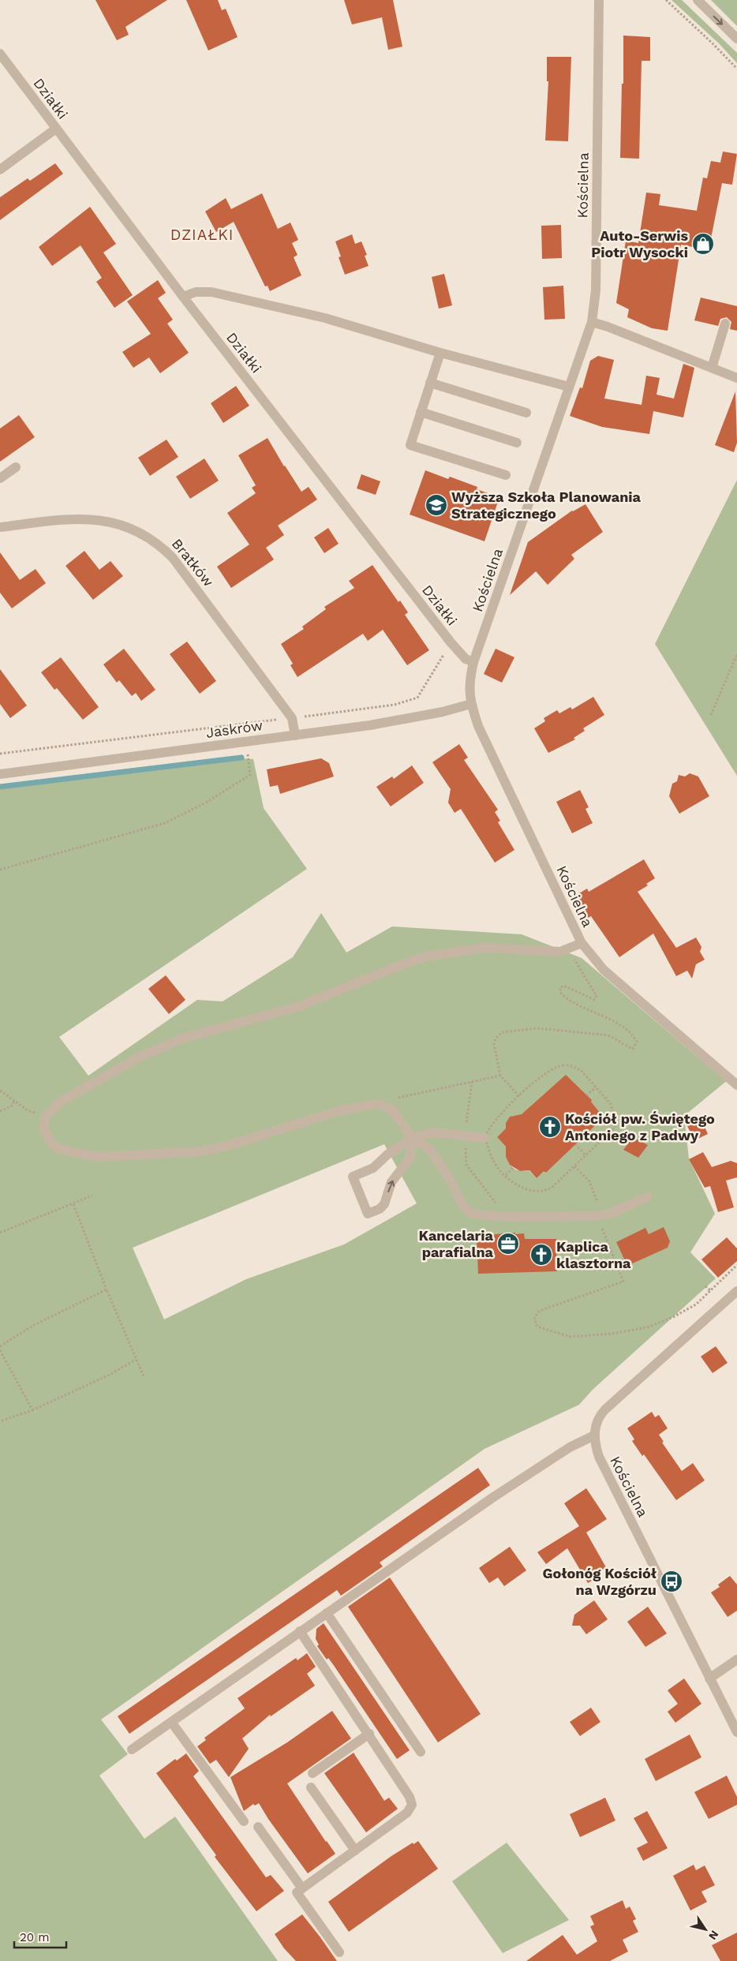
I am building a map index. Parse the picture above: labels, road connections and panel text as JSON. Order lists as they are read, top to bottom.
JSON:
{
  "streets": {
    "street": [
      "Działki",
      "Kościelna",
      "Bratków",
      "Jaskrów"
    ]
  },
  "crossings": [
    ["Działki", "Kościelna"],
    ["Kościelna", "Jaskrów"],
    ["Bratków", "Jaskrów"]
  ],
  "districts": ["DZIAŁKI"],
  "places": {
    "shop": ["Auto-Serwis Piotr Wysocki"],
    "school or university": ["Wyższa Szkoła Planowania Strategicznego"],
    "church": ["Kościół pw. Świętego Antoniego z Padwy", "Kaplica klasztorna"],
    "office": ["Kancelaria parafialna"],
    "bus stop": ["Gołonóg Kościół na Wzgórzu"]
  },
  "scale_bar": "20 m",
  "north": "bottom right"
}
